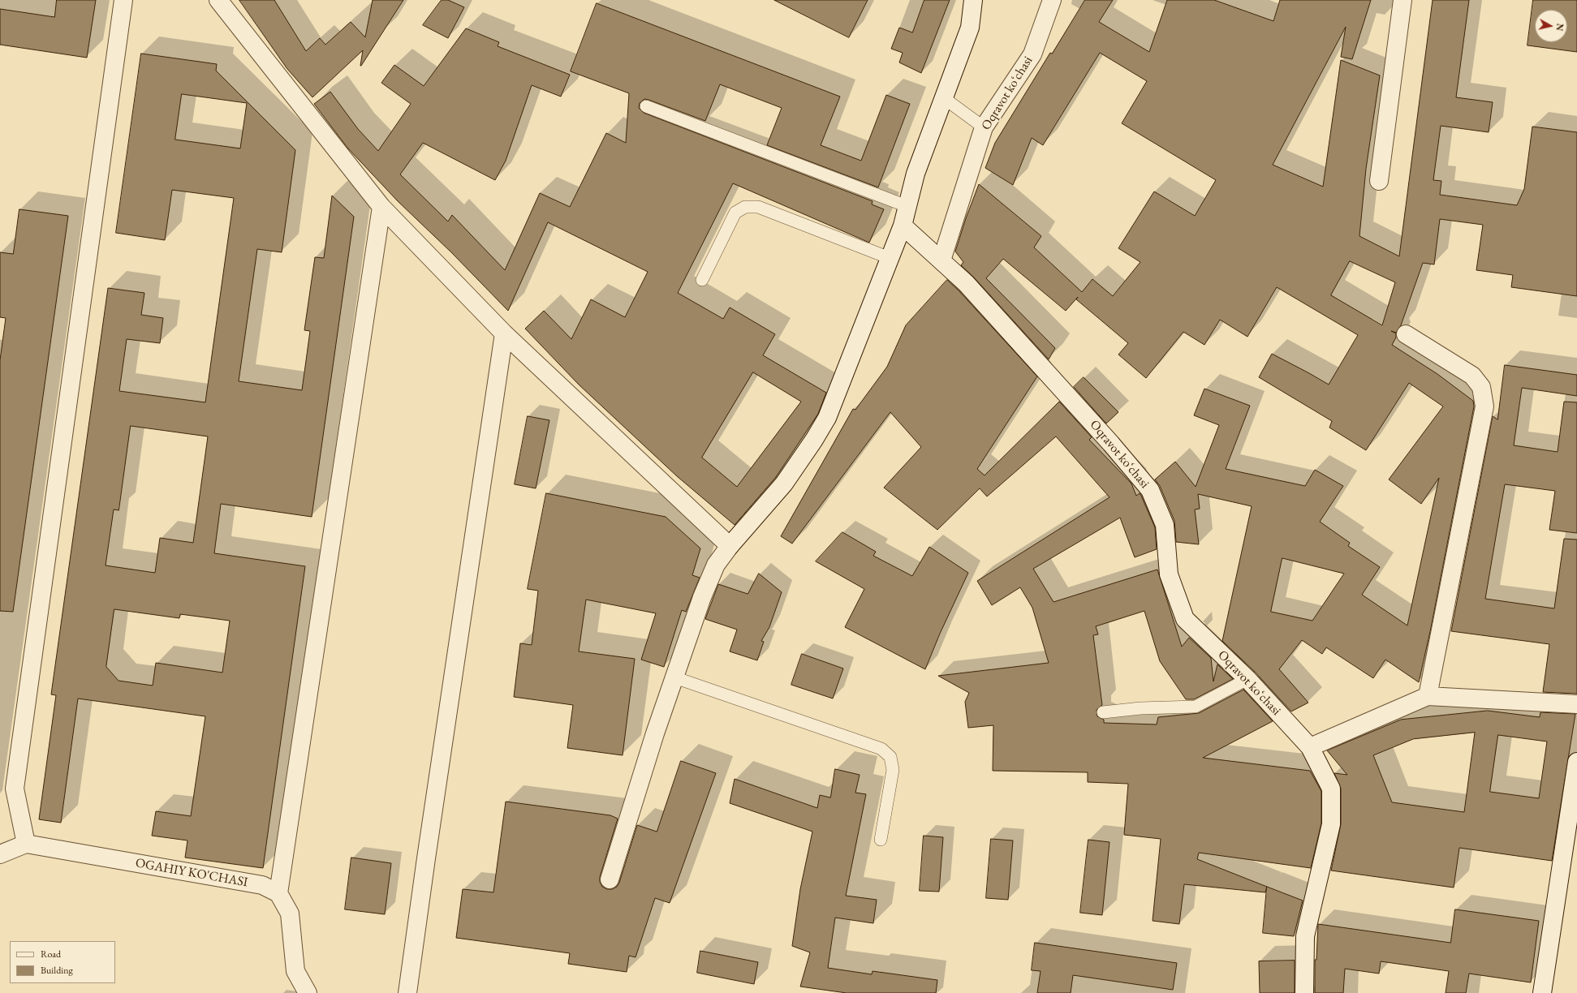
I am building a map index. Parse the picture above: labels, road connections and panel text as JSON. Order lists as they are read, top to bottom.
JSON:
{
  "streets": {
    "street": ["Oqravot koʻchasi", "OGAHIY KO'CHASI"]
  },
  "legend": ["Road", "Building"],
  "north": "right"
}
